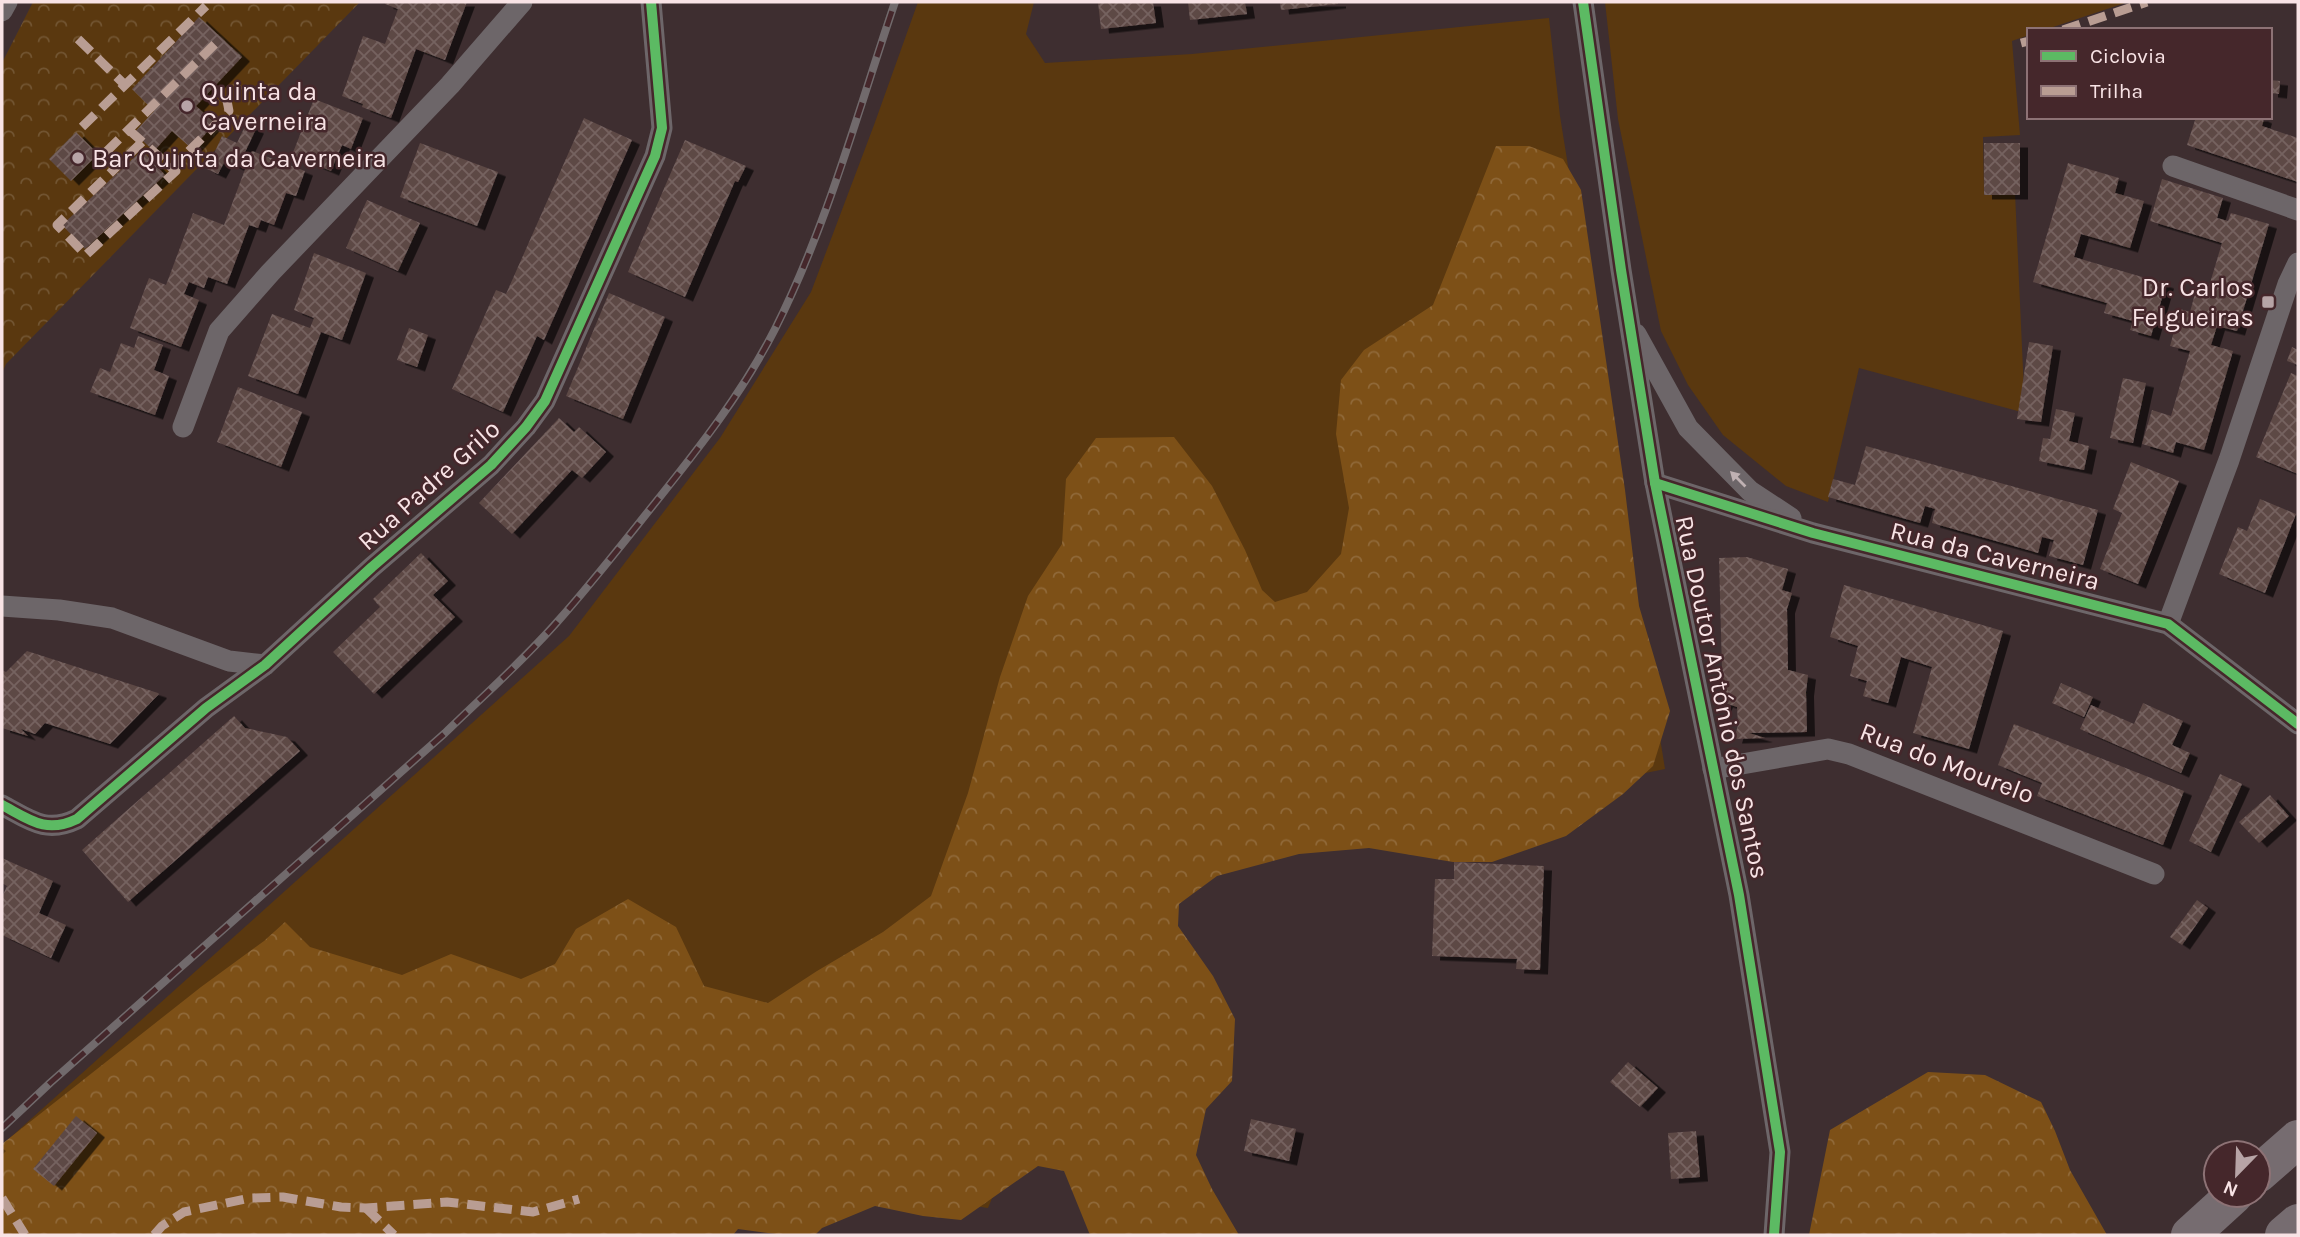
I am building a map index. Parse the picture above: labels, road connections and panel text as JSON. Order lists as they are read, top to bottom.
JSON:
{
  "streets": {
    "street": [
      "Rua Padre Grilo",
      "Rua da Caverneira",
      "Rua Doutor António dos Santos",
      "Rua do Mourelo"
    ]
  },
  "crossings": [
    ["Rua da Caverneira", "Rua Doutor António dos Santos"],
    ["Rua Doutor António dos Santos", "Rua do Mourelo"]
  ],
  "places": {
    "other": ["Quinta da Caverneira", "Bar Quinta da Caverneira"],
    "transit": ["Dr. Carlos Felgueiras"]
  },
  "legend": ["Ciclovia", "Trilha"],
  "north": "bottom left"
}
